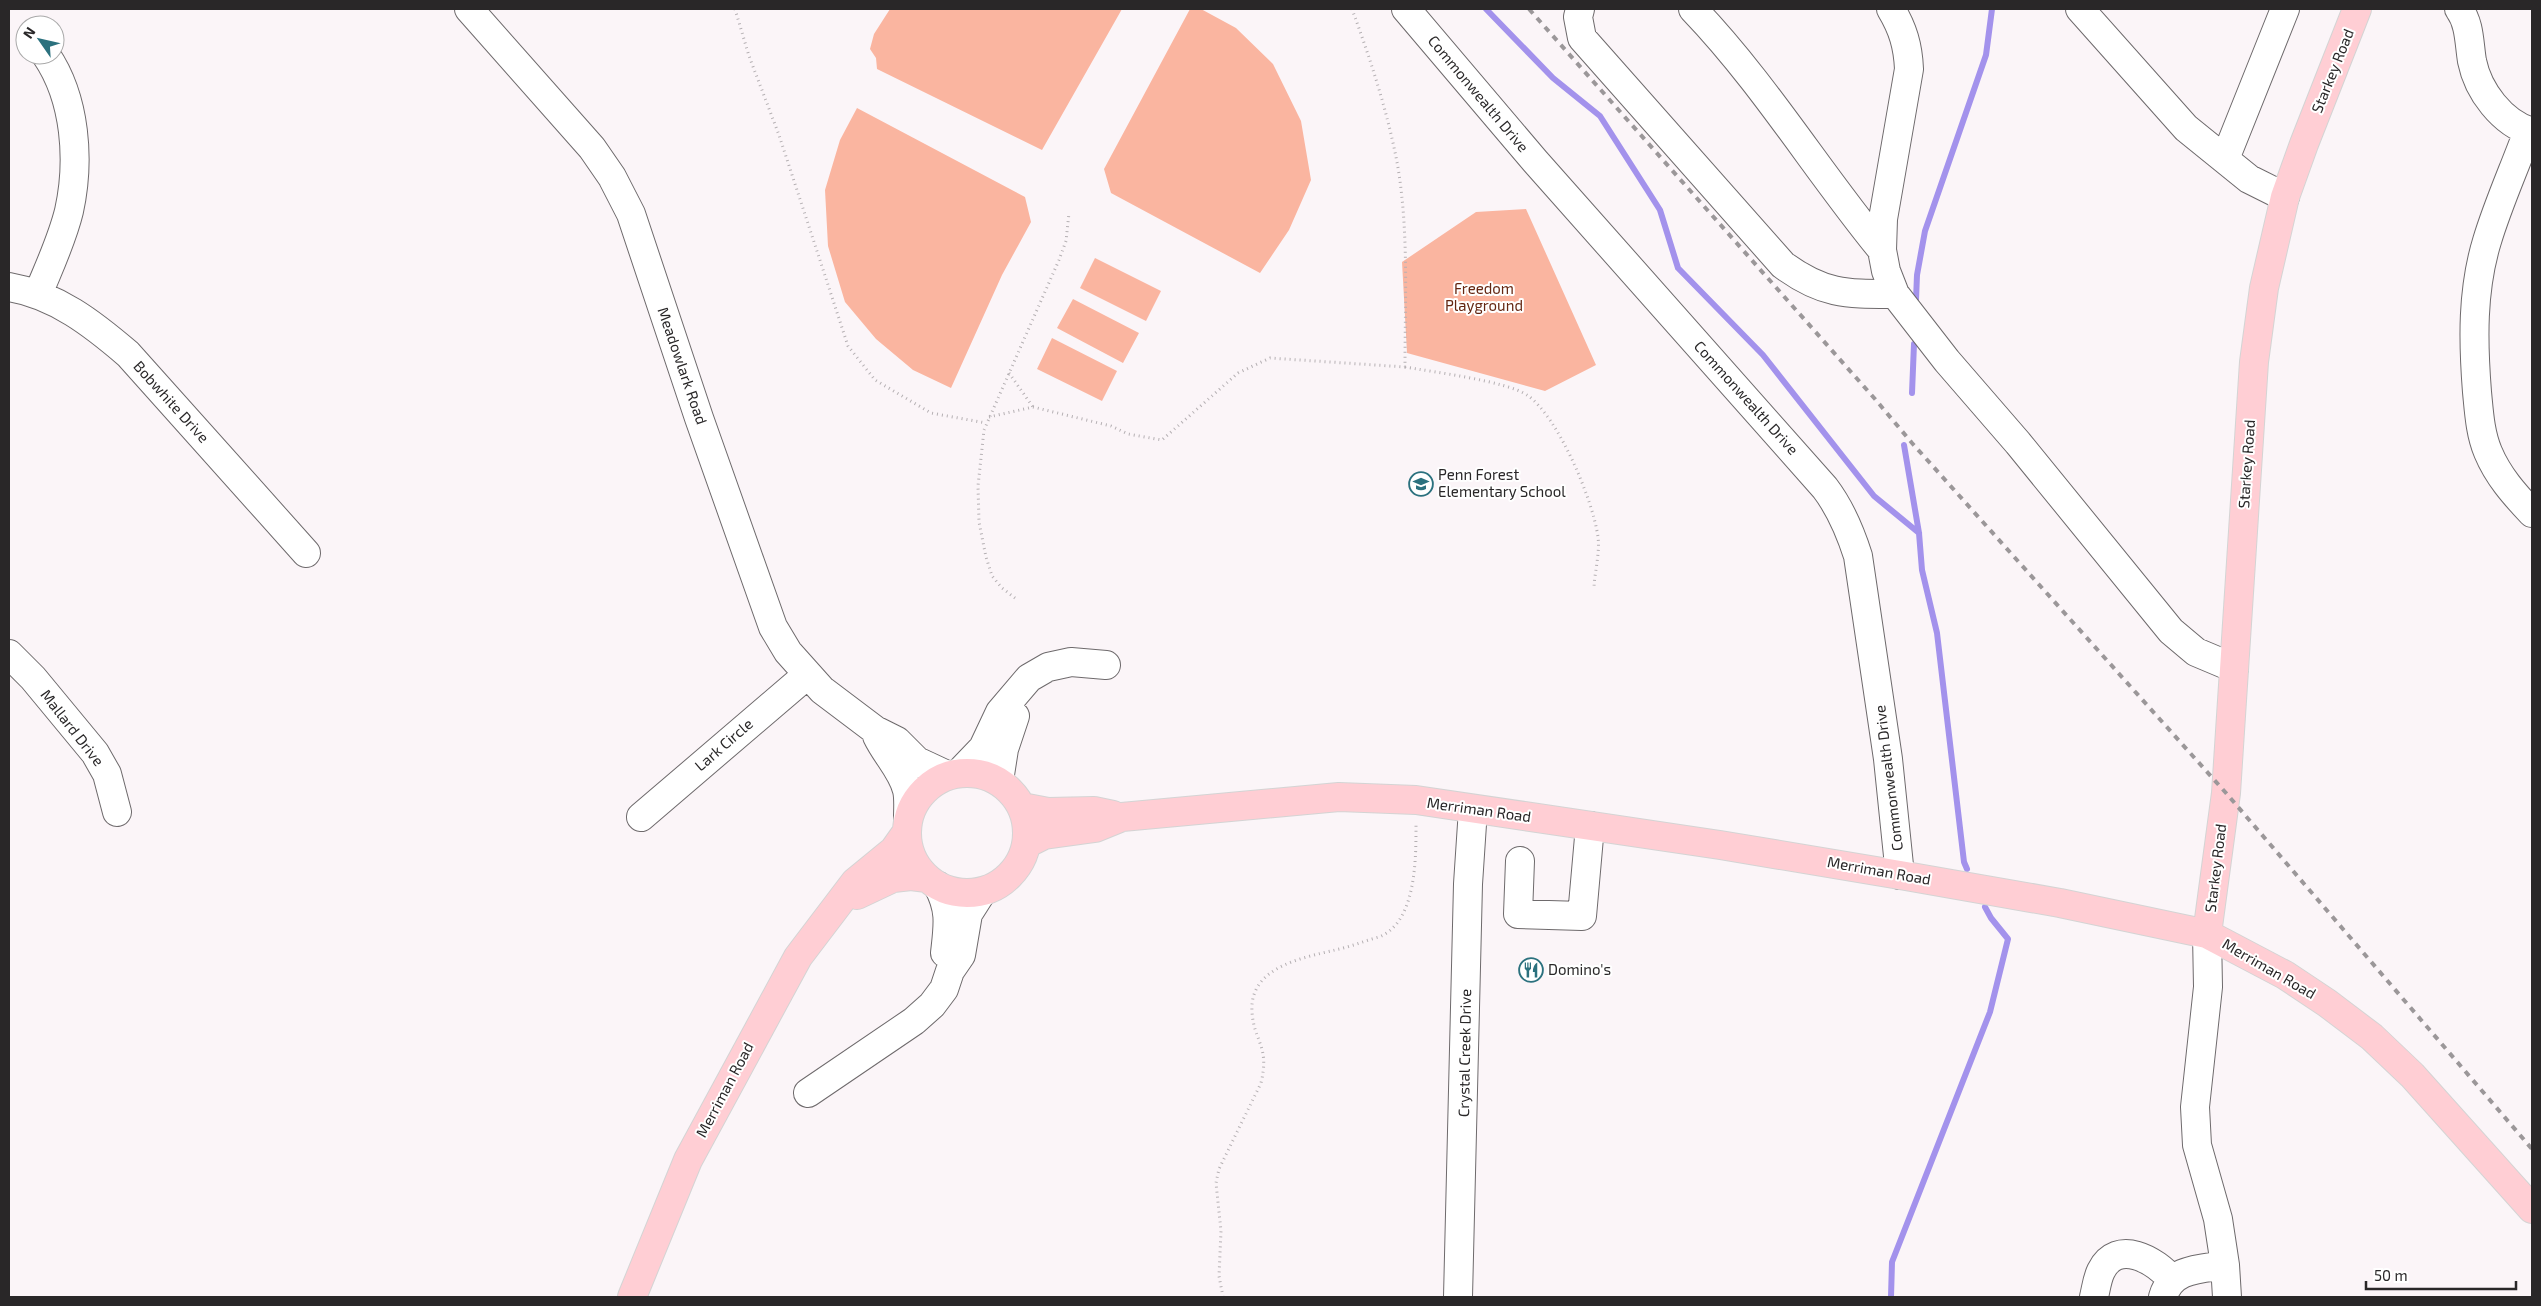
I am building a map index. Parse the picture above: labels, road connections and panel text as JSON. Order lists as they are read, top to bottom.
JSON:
{
  "streets": {
    "main road": ["Starkey Road", "Merriman Road"],
    "street": [
      "Commonwealth Drive",
      "Meadowlark Road",
      "Bobwhite Drive",
      "Mallard Drive",
      "Lark Circle",
      "Crystal Creek Drive"
    ]
  },
  "crossings": [
    ["Starkey Road", "Merriman Road"],
    ["Commonwealth Drive", "Merriman Road"],
    ["Meadowlark Road", "Lark Circle"],
    ["Meadowlark Road", "Merriman Road"],
    ["Merriman Road", "Crystal Creek Drive"]
  ],
  "parks": ["Freedom Playground"],
  "places": {
    "school or university": ["Penn Forest Elementary School"],
    "restaurant": ["Domino's"]
  },
  "scale_bar": "50 m",
  "north": "top left"
}
